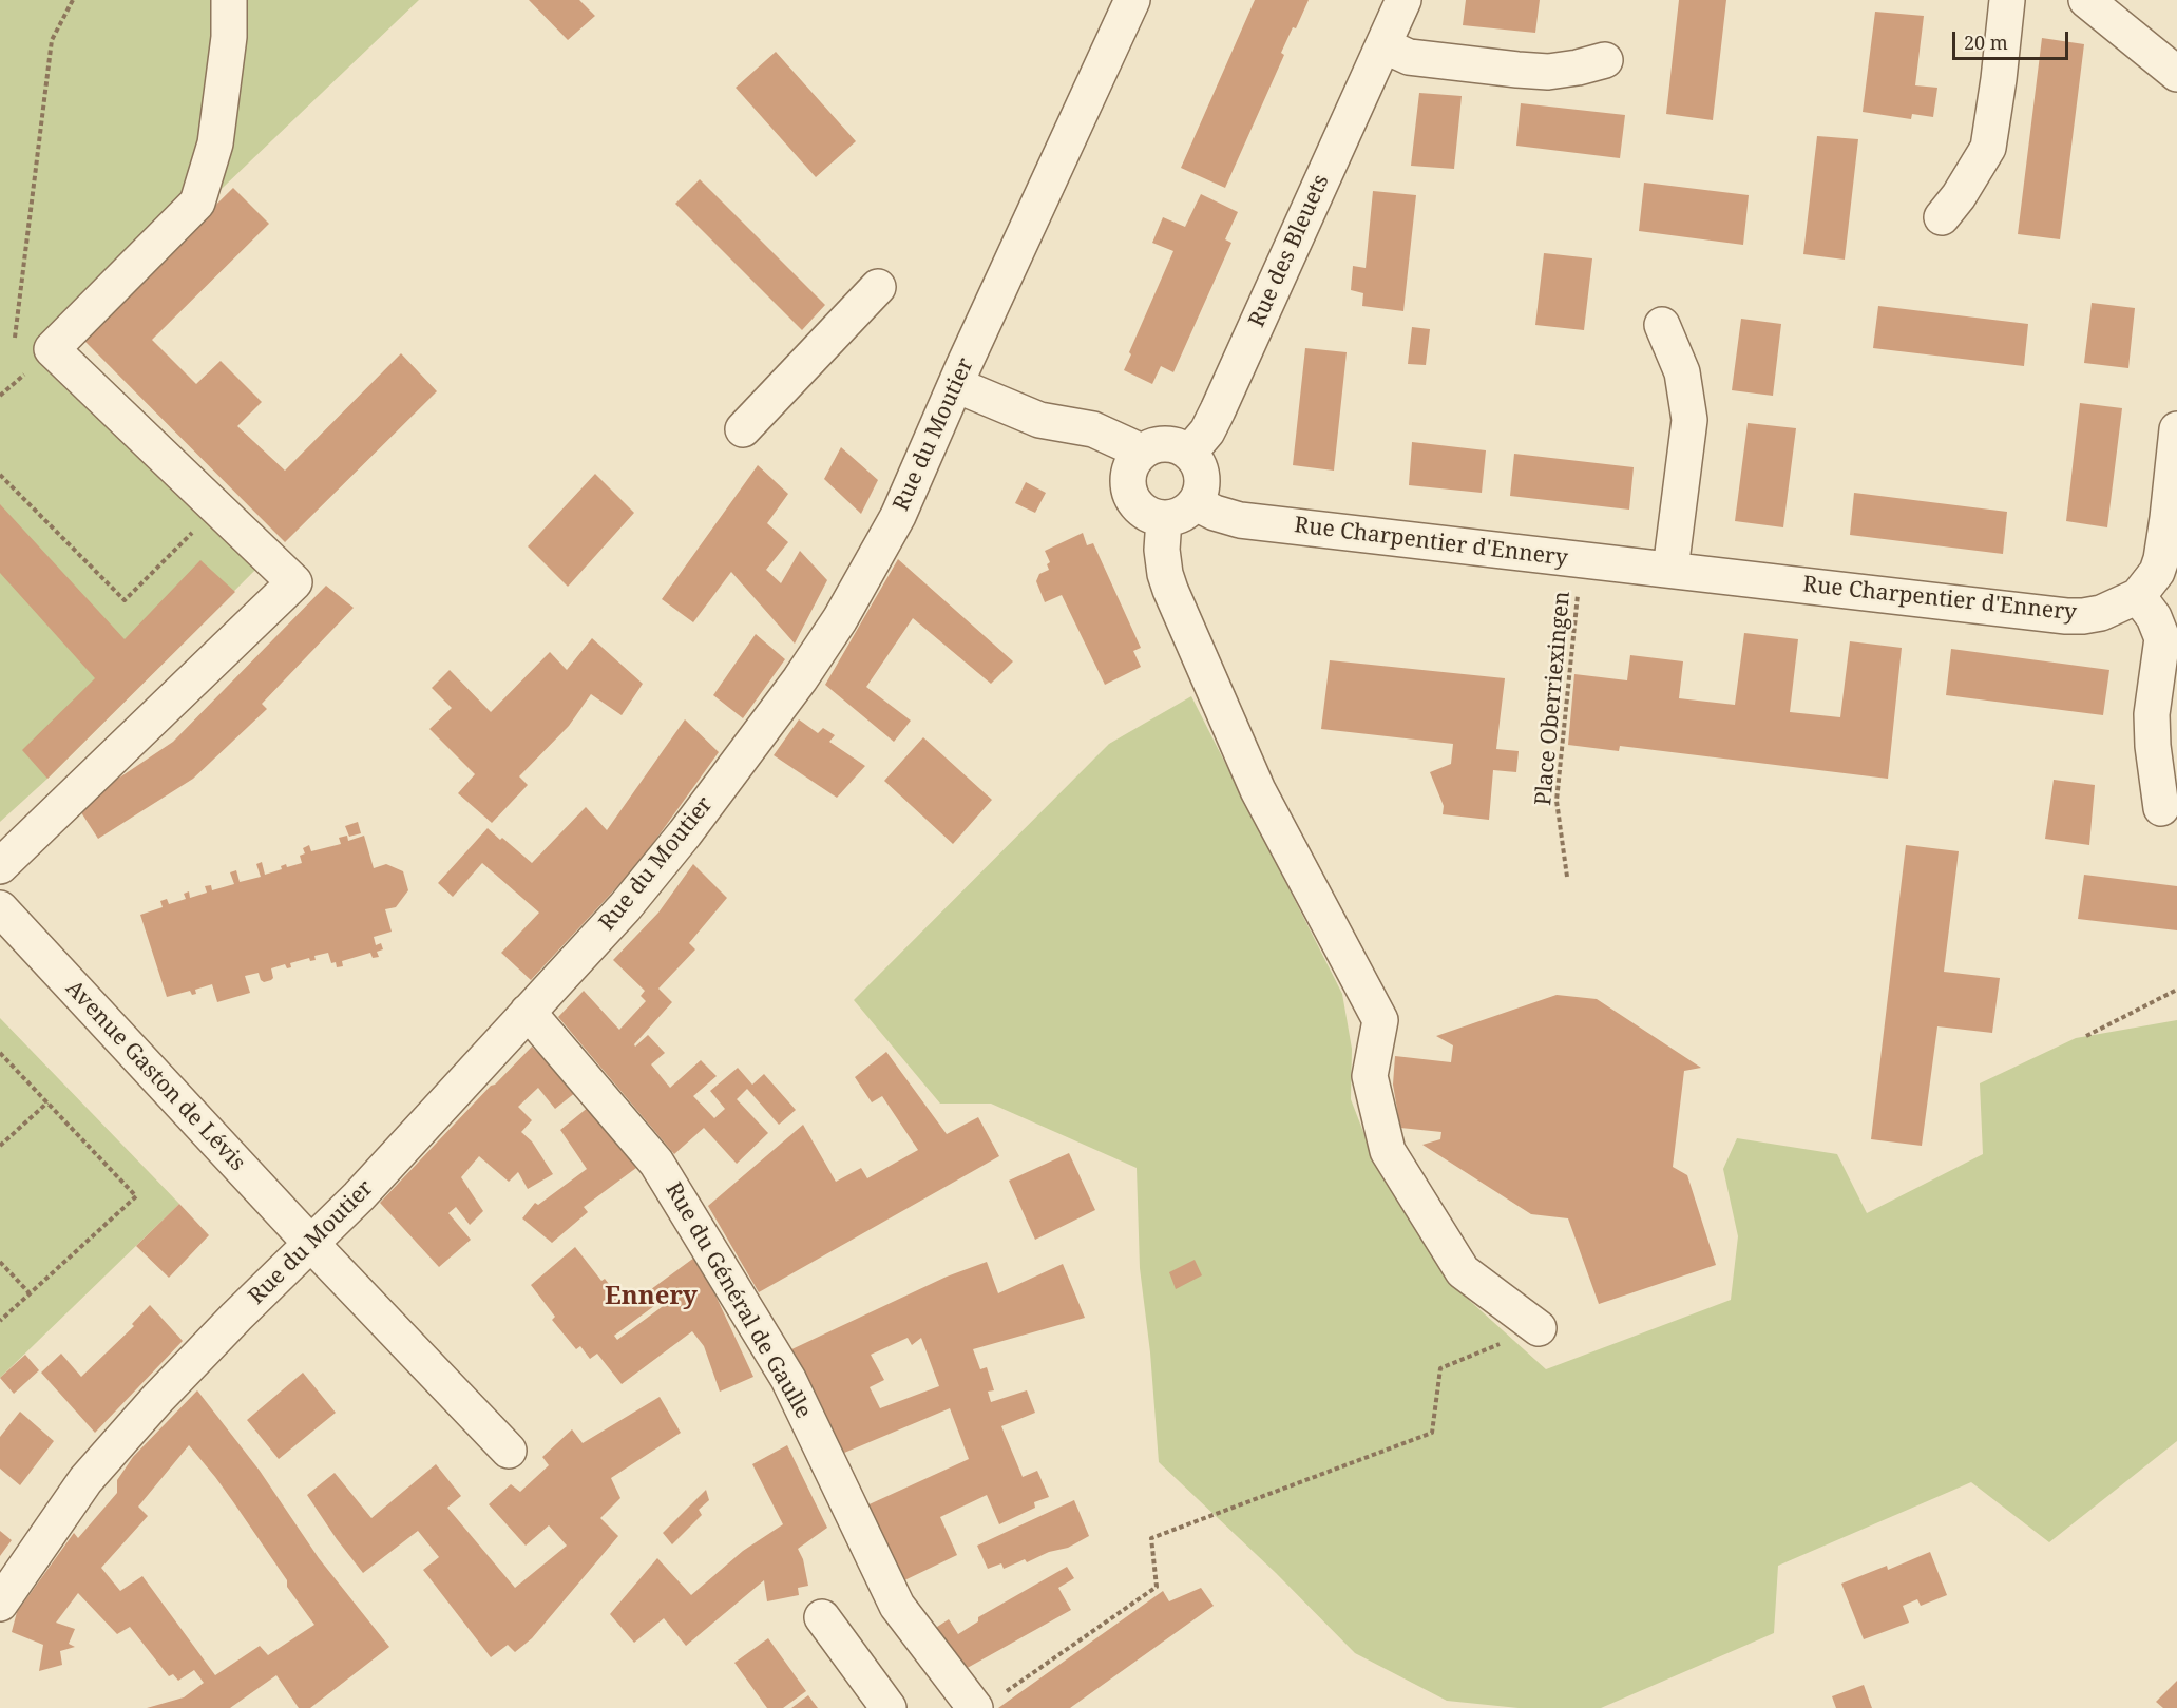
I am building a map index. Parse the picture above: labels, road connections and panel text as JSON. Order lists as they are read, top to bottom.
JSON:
{
  "streets": {
    "street": [
      "Rue des Bleuets",
      "Rue du Moutier",
      "Rue Charpentier d'Ennery",
      "Avenue Gaston de Lévis",
      "Rue du Général de Gaulle"
    ],
    "path": ["Place Oberriexingen"]
  },
  "crossings": [
    ["Rue des Bleuets", "Rue Charpentier d'Ennery"],
    ["Rue du Moutier", "Avenue Gaston de Lévis"],
    ["Rue du Moutier", "Rue du Général de Gaulle"],
    ["Rue Charpentier d'Ennery", "Place Oberriexingen"]
  ],
  "districts": ["Ennery"],
  "scale_bar": "20 m"
}
